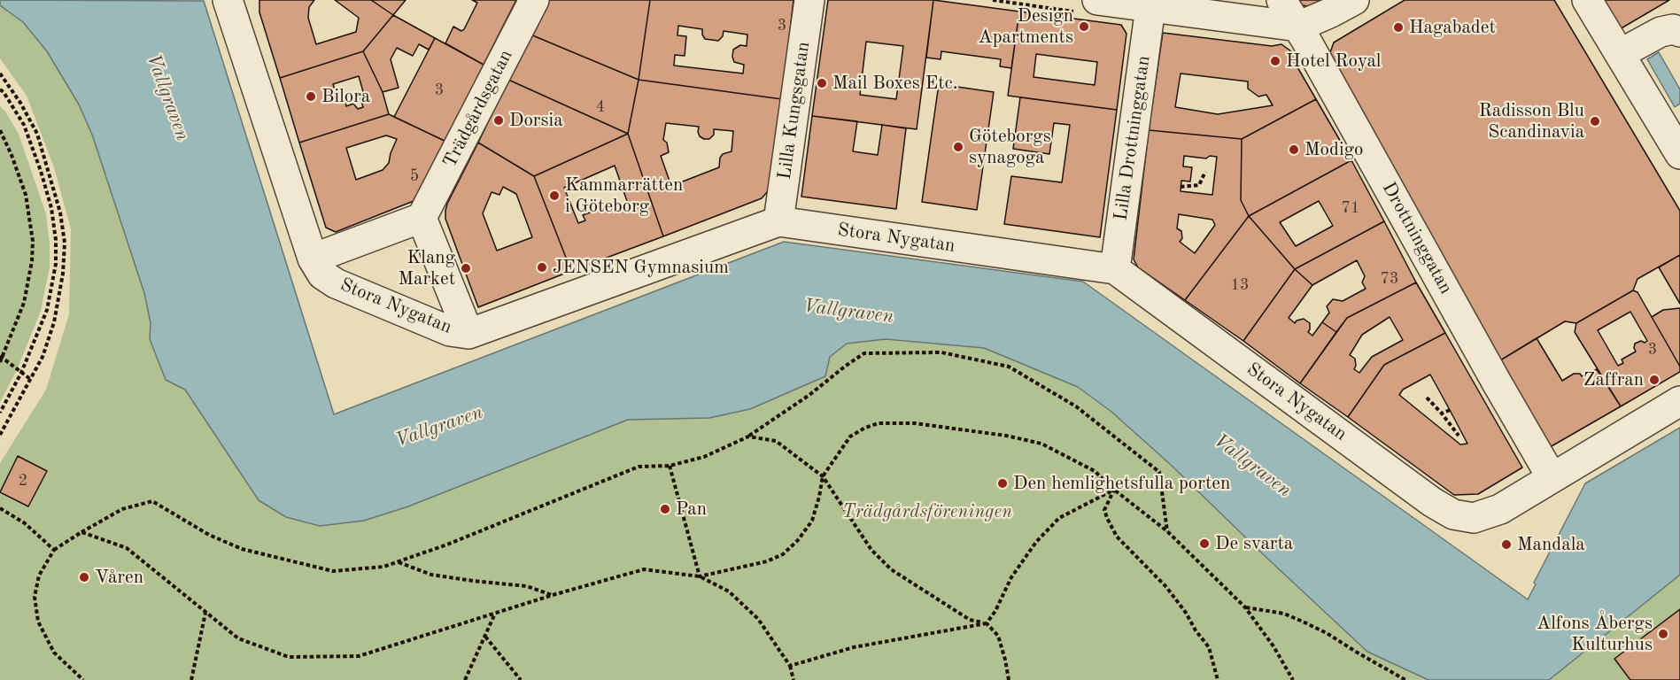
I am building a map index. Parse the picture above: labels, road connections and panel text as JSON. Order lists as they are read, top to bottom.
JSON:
{
  "streets": {
    "street": [
      "Trädgårdsgatan",
      "Lilla Kungsgatan",
      "Lilla Drottninggatan",
      "Stora Nygatan",
      "Drottninggatan"
    ]
  },
  "crossings": [
    ["Lilla Kungsgatan", "Stora Nygatan"],
    ["Lilla Drottninggatan", "Stora Nygatan"],
    ["Stora Nygatan", "Drottninggatan"]
  ],
  "water": ["Vallgraven"],
  "parks": ["Trädgårdsföreningen"],
  "places": [
    "Design Apartments",
    "Hagabadet",
    "Hotel Royal",
    "Mail Boxes Etc.",
    "Bilora",
    "Dorsia",
    "Radisson Blu Scandinavia",
    "Göteborgs synagoga",
    "Modigo",
    "Kammarrätten i Göteborg",
    "JENSEN Gymnasium",
    "Klang Market",
    "Zaffran",
    "Den hemlighetsfulla porten",
    "Pan",
    "De svarta",
    "Mandala",
    "Våren",
    "Alfons Åbergs Kulturhus"
  ],
  "house_numbers": [
    "3",
    "3",
    "4",
    "5",
    "71",
    "73",
    "13",
    "3",
    "2"
  ]
}
